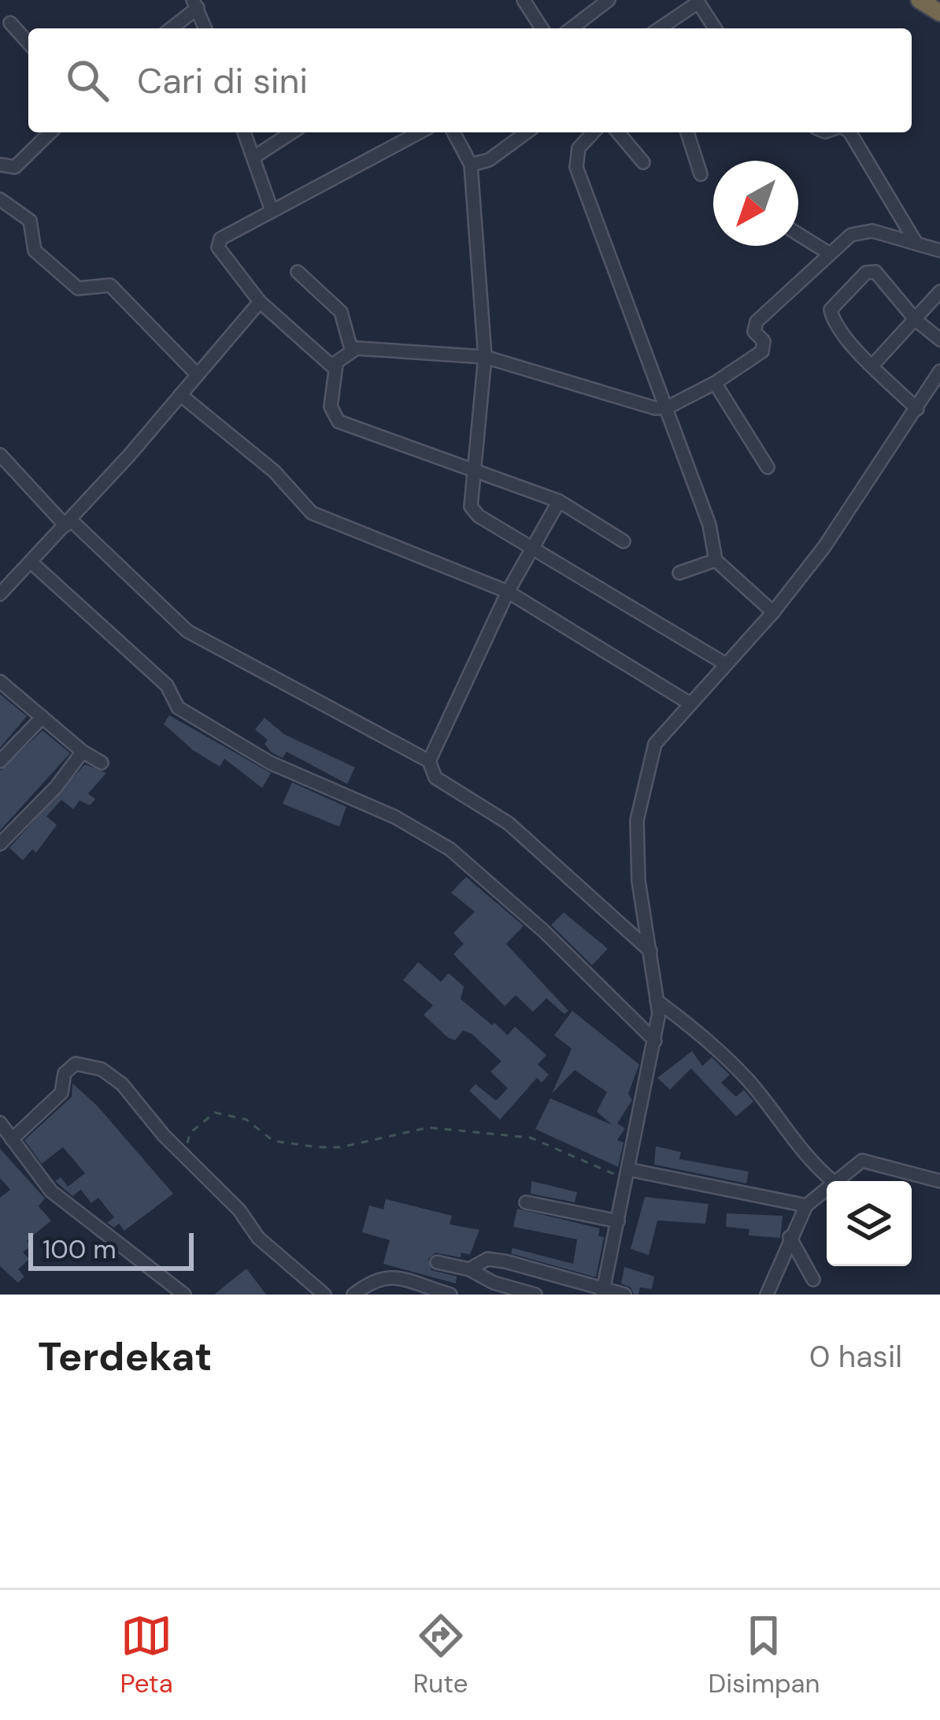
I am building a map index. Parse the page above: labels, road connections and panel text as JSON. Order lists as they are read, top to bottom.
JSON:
{
  "scale_bar": "100 m",
  "north": "bottom left",
  "page": {
    "search": "Cari di sini",
    "scale": "100 m",
    "heading": ["Terdekat", "0 hasil"],
    "nav": ["Peta", "Rute", "Disimpan"]
  }
}
